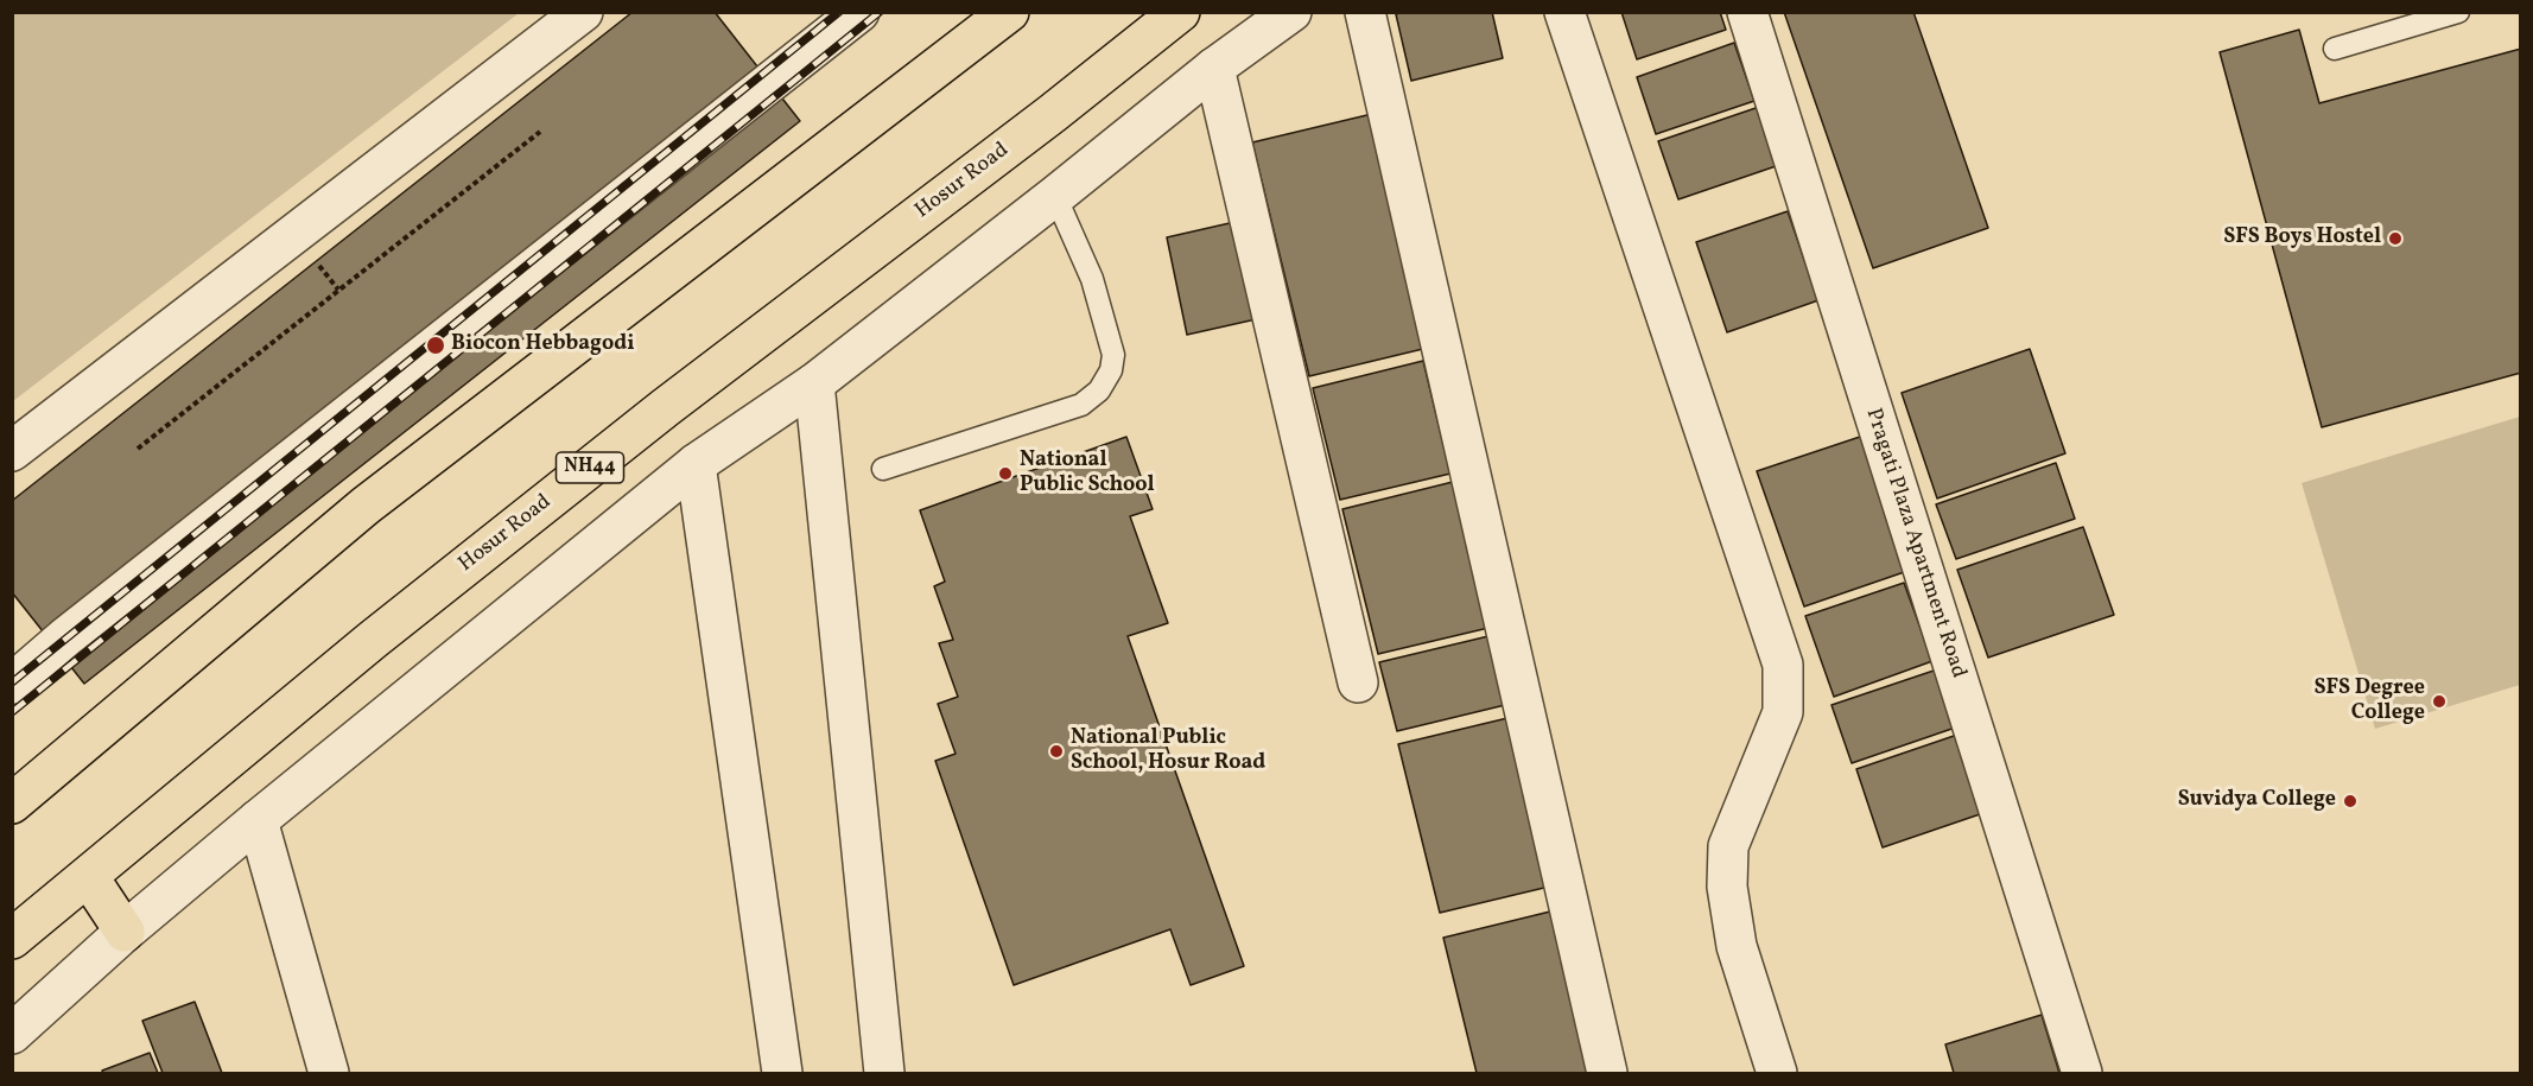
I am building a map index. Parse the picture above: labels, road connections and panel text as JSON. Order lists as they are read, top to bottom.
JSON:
{
  "streets": {
    "highway": ["Hosur Road", "NH44"],
    "street": ["Pragati Plaza Apartment Road"]
  },
  "places": [
    "SFS Boys Hostel",
    "Biocon Hebbagodi",
    "National Public School",
    "SFS Degree College",
    "National Public School, Hosur Road",
    "Suvidya College"
  ]
}
